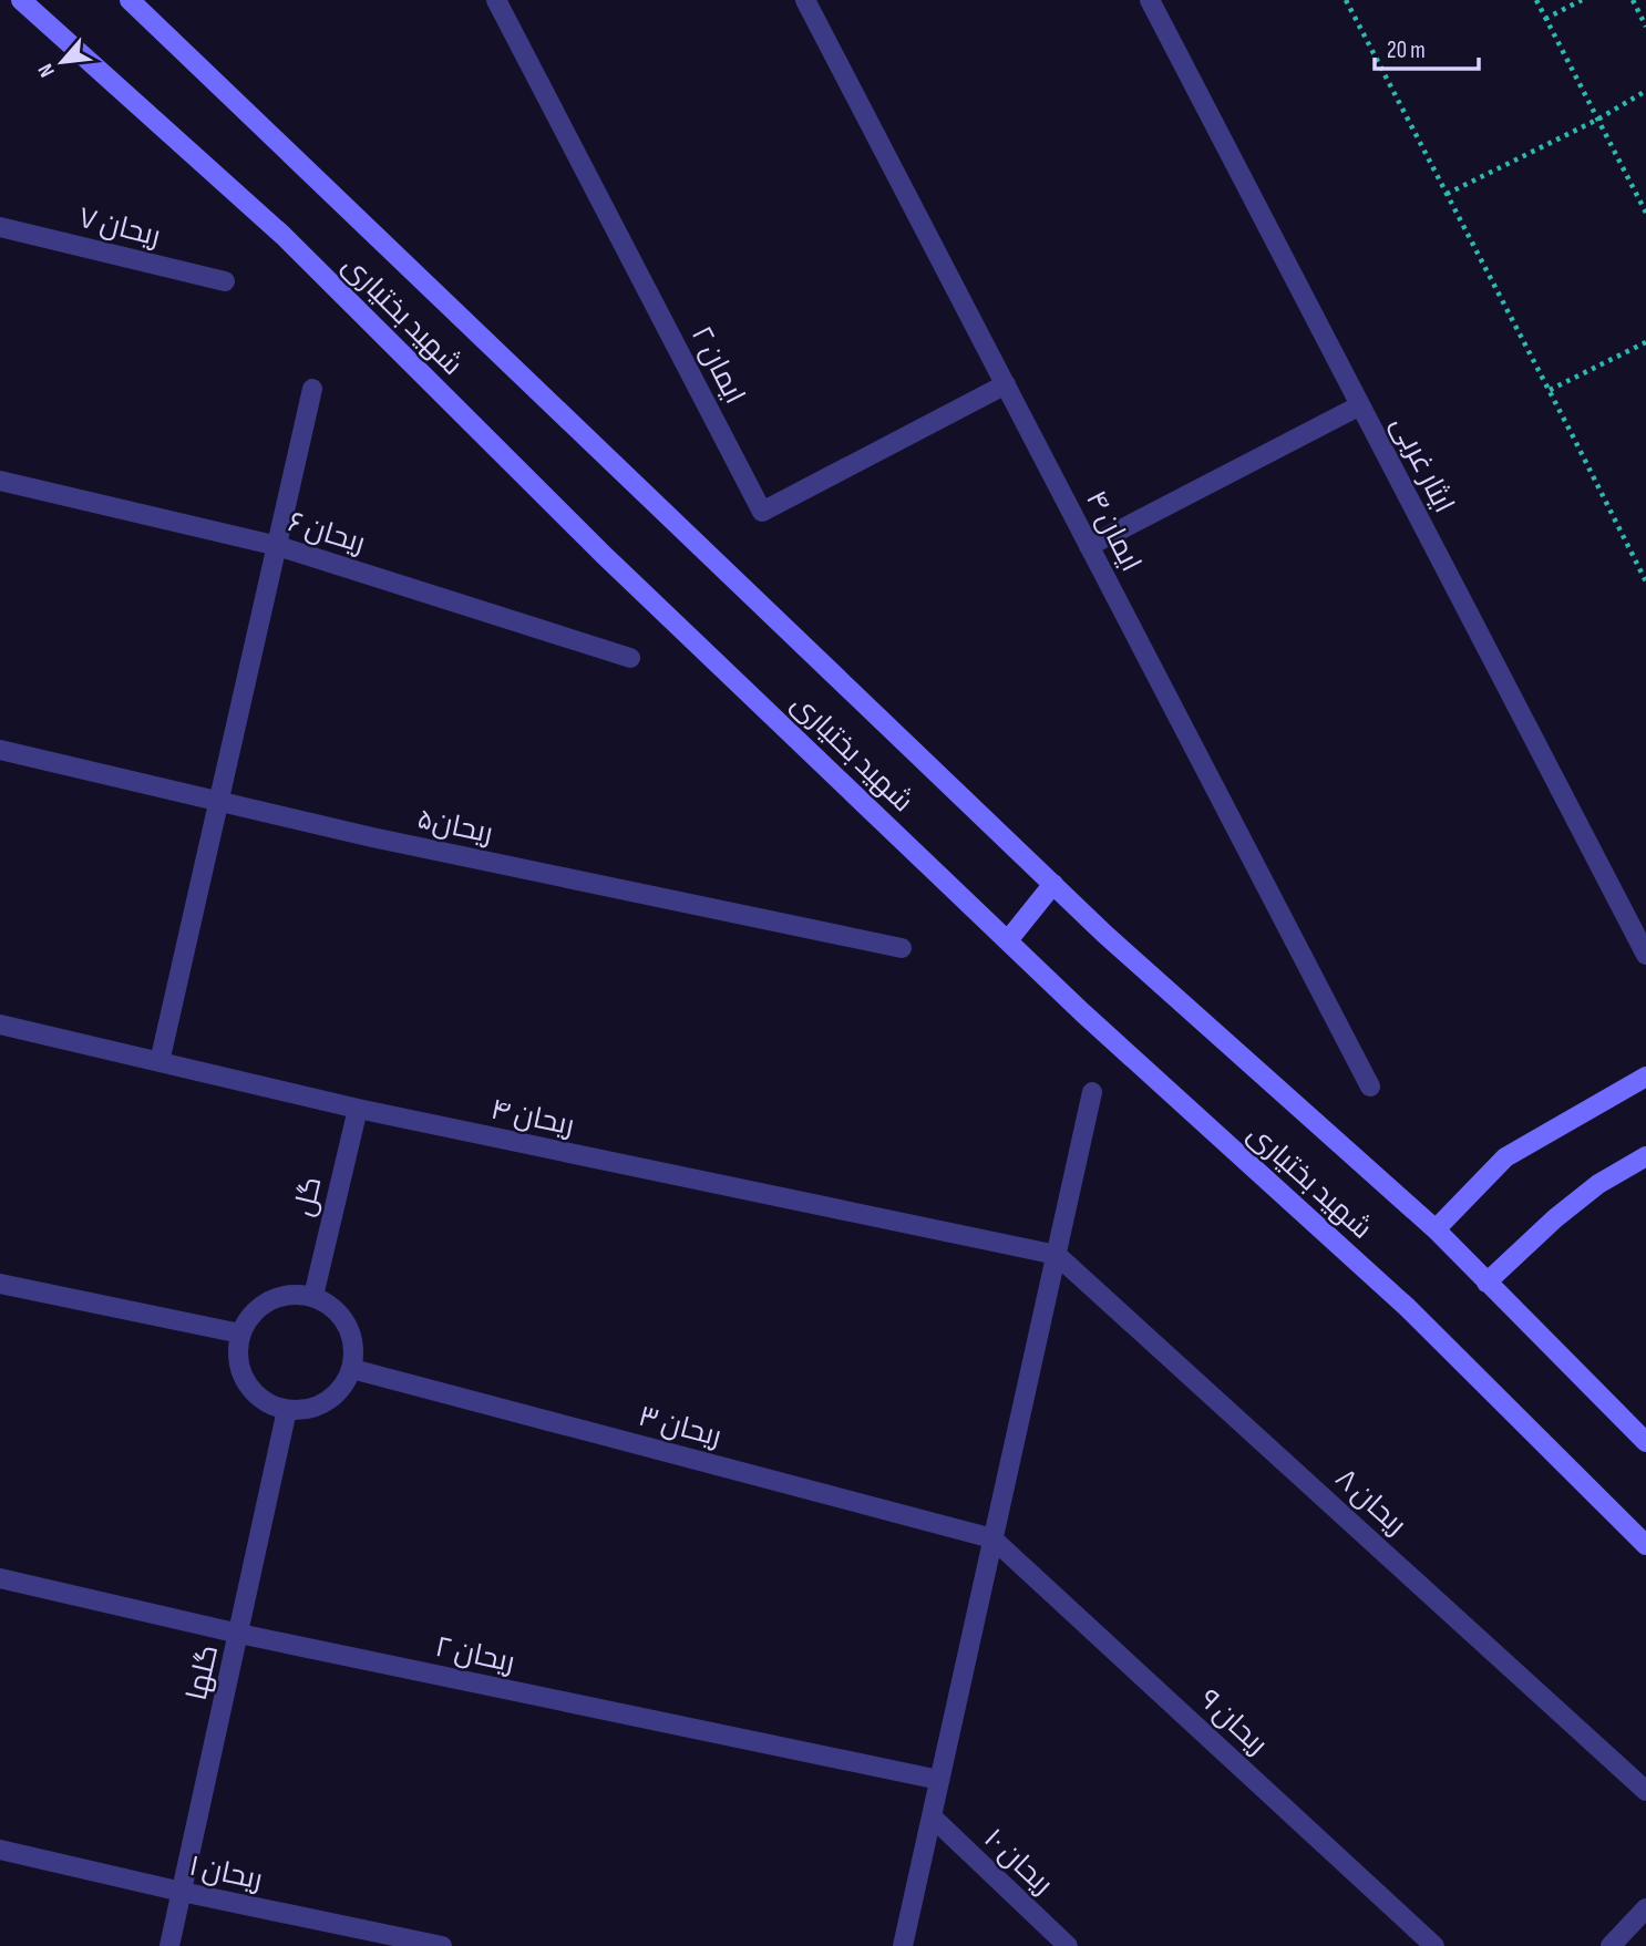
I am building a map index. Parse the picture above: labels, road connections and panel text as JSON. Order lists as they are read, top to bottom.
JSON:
{
  "streets": {
    "main road": ["شهید بختیاری"],
    "street": [
      "ریحان ۷",
      "ایمان ۲",
      "ایثار غربی",
      "ایمان ۴",
      "ریحان ۶",
      "ریحان۵",
      "ریحان ۴",
      "گل",
      "ریحان ۳",
      "ریحان ۸",
      "ریحان ۲",
      "گلها",
      "ریحان ۹",
      "ریحان ۱۰",
      "ریحان ۱"
    ]
  },
  "crossings": [
    ["ایمان ۲", "ایمان ۴"],
    ["ریحان ۴", "گل"],
    ["ریحان ۴", "ریحان ۸"],
    ["گل", "ریحان ۳"],
    ["گل", "گلها"],
    ["ریحان ۳", "گلها"],
    ["ریحان ۳", "ریحان ۹"],
    ["ریحان ۲", "گلها"],
    ["گلها", "ریحان ۱"]
  ],
  "scale_bar": "20 m",
  "north": "bottom left"
}
